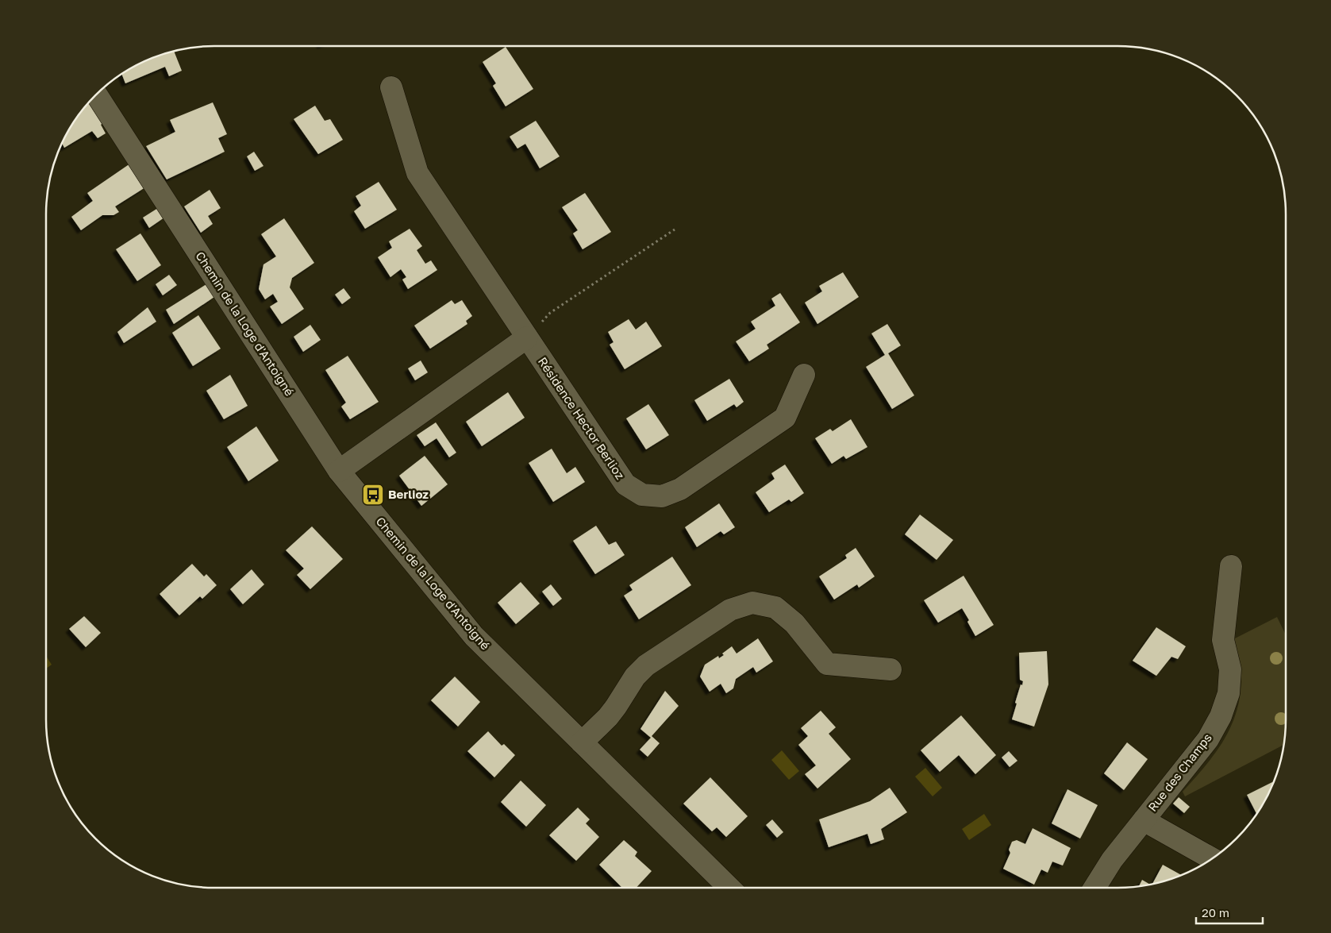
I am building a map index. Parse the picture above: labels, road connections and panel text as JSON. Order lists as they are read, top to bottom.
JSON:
{
  "streets": {
    "street": ["Chemin de la Loge d'Antoigné", "Résidence Hector Berlioz", "Rue des Champs"]
  },
  "places": {
    "bus stop": ["Berlioz"]
  },
  "scale_bar": "20 m"
}
